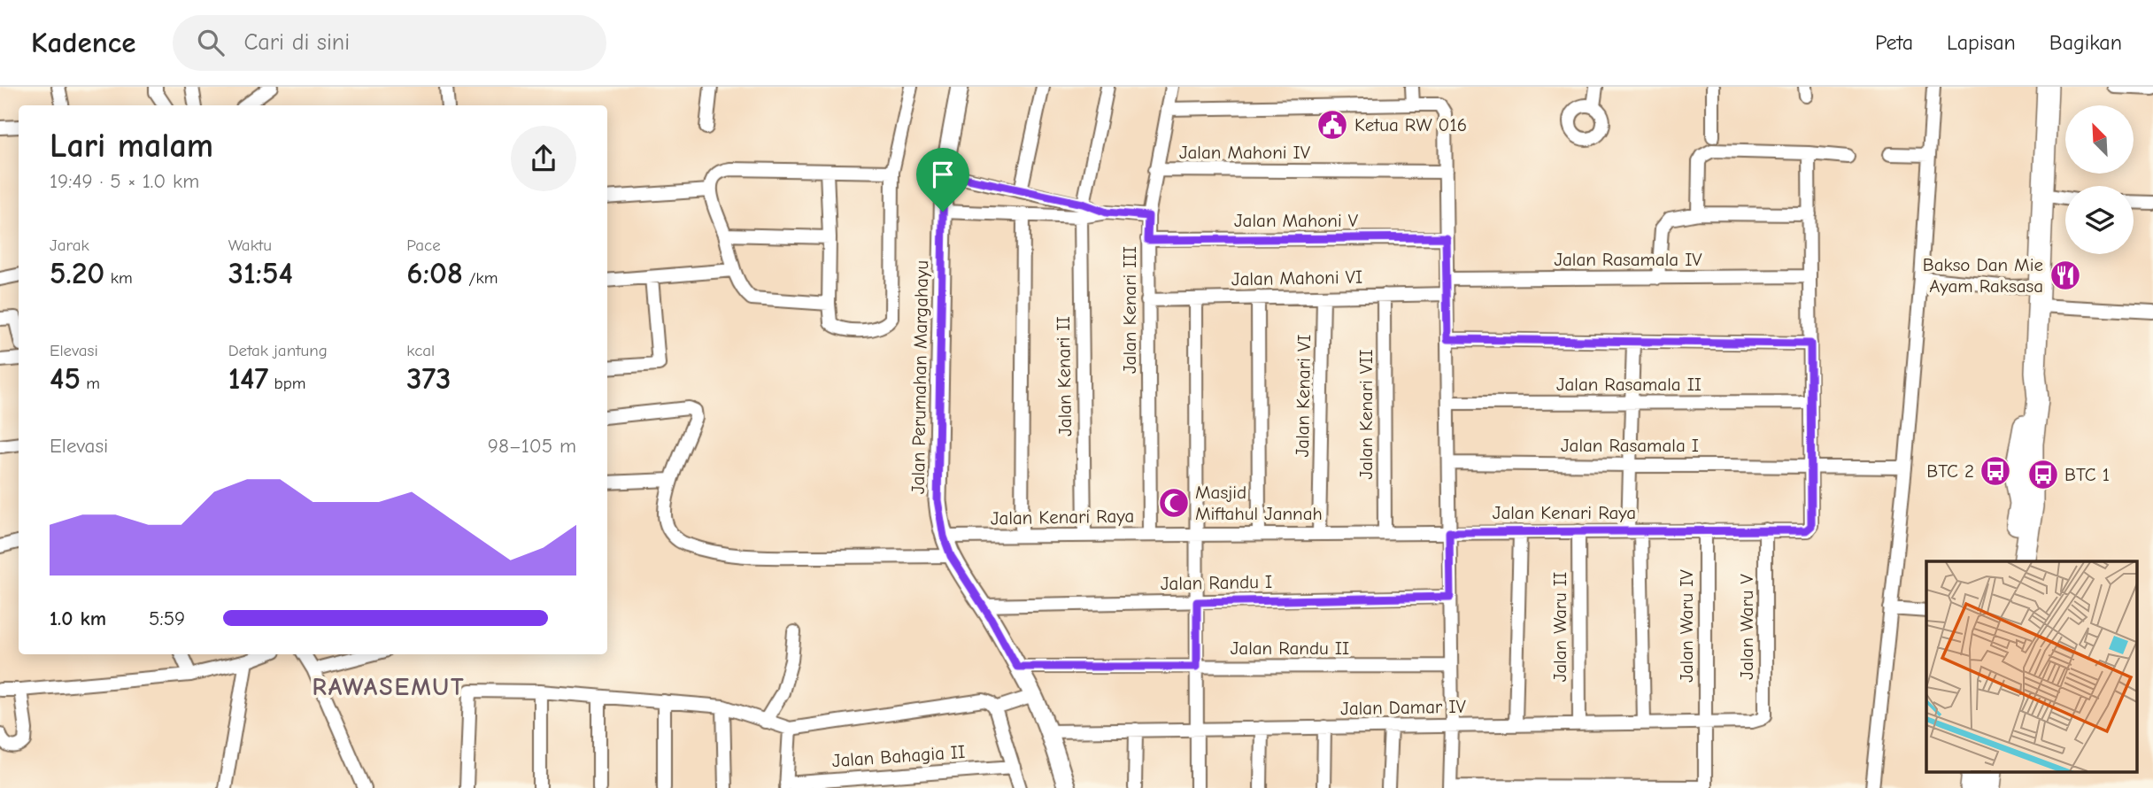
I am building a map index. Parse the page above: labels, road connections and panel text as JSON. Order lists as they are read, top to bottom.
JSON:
{
  "streets": {
    "street": [
      "Jalan Mahoni IV",
      "Jalan Mahoni V",
      "Jalan Rasamala IV",
      "Jalan Mahoni VI",
      "Jalan Kenari III",
      "Jalan Kenari II",
      "Jalan Perumahan Margahayu",
      "Jalan Rasamala II",
      "Jalan Kenari VI",
      "Jalan Kenari VII",
      "Jalan Rasamala I",
      "Jalan Kenari Raya",
      "Jalan Randu I",
      "Jalan Waru IV",
      "Jalan Waru II",
      "Jalan Waru V",
      "Jalan Randu II",
      "Jalan Damar IV",
      "Jalan Bahagia II"
    ]
  },
  "crossings": [
    ["Jalan Mahoni IV", "Jalan Kenari III"],
    ["Jalan Mahoni V", "Jalan Kenari III"],
    ["Jalan Rasamala IV", "Jalan Kenari Raya"],
    ["Jalan Mahoni VI", "Jalan Kenari III"],
    ["Jalan Mahoni VI", "Jalan Kenari VI"],
    ["Jalan Mahoni VI", "Jalan Kenari VII"],
    ["Jalan Kenari III", "Jalan Kenari Raya"],
    ["Jalan Kenari II", "Jalan Kenari Raya"],
    ["Jalan Perumahan Margahayu", "Jalan Kenari Raya"],
    ["Jalan Perumahan Margahayu", "Jalan Randu I"],
    ["Jalan Perumahan Margahayu", "Jalan Randu II"],
    ["Jalan Perumahan Margahayu", "Jalan Damar IV"],
    ["Jalan Rasamala II", "Jalan Kenari Raya"],
    ["Jalan Kenari VI", "Jalan Kenari Raya"],
    ["Jalan Kenari VII", "Jalan Kenari Raya"],
    ["Jalan Rasamala I", "Jalan Kenari Raya"],
    ["Jalan Kenari Raya", "Jalan Waru IV"],
    ["Jalan Kenari Raya", "Jalan Waru II"],
    ["Jalan Kenari Raya", "Jalan Waru V"],
    ["Jalan Waru IV", "Jalan Damar IV"],
    ["Jalan Waru II", "Jalan Damar IV"],
    ["Jalan Waru V", "Jalan Damar IV"]
  ],
  "districts": ["RAWASEMUT"],
  "places": {
    "public building": ["Ketua RW 016"],
    "restaurant": ["Bakso Dan Mie Ayam Raksasa"],
    "bus stop": ["BTC 2", "BTC 1"],
    "mosque": ["Masjid Miftahul Jannah"]
  },
  "north": "top left",
  "page": {
    "header": "Kadence",
    "search": "Cari di sini",
    "nav": ["Peta", "Lapisan", "Bagikan"],
    "heading": ["Lari malam", "19:49 · 5 × 1.0 km"],
    "stats": [
      ["Jarak", "5.20 km"],
      ["Waktu", "31:54"],
      ["Pace", "6:08 /km"],
      ["Elevasi", "45 m"],
      ["Detak jantung", "147 bpm"],
      ["kcal", "373"]
    ],
    "chart": ["Elevasi", "98–105 m"],
    "list": [
      {
        "name": "1.0 km",
        "note": "5:59"
      }
    ]
  }
}
